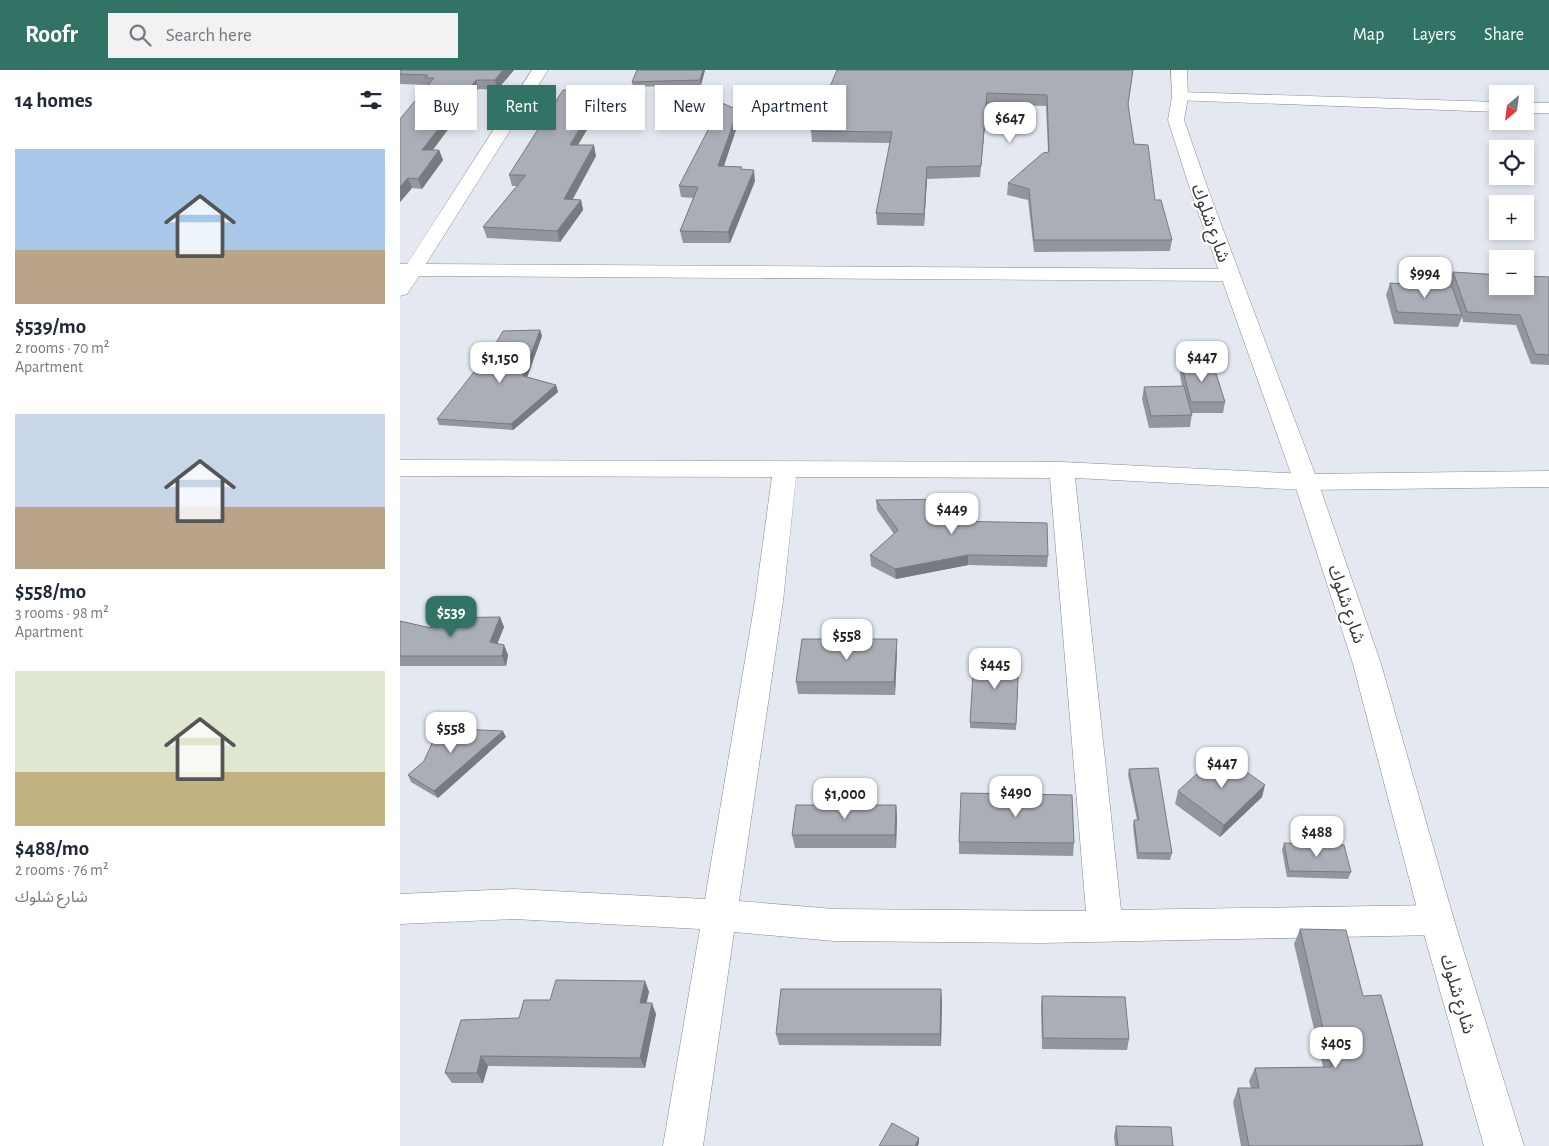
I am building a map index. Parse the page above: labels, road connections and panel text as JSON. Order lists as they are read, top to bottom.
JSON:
{
  "streets": {
    "street": ["شارع شلوك"]
  },
  "north": "bottom left",
  "page": {
    "header": "Roofr",
    "search": "Search here",
    "nav": ["Map", "Layers", "Share"],
    "heading": "14 homes",
    "map_buttons": ["+", "−"],
    "chip": [
      "Buy",
      "Rent",
      "Filters",
      "New",
      "Apartment"
    ],
    "price": [
      "$647",
      "$994",
      "$447",
      "$1,150",
      "$449",
      "$539",
      "$558",
      "$445",
      "$558",
      "$447",
      "$490",
      "$1,000",
      "$488",
      "$405"
    ],
    "list": [
      {
        "name": "$539/mo",
        "note": "2 rooms · 70 m² · Apartment"
      },
      {
        "name": "$558/mo",
        "note": "3 rooms · 98 m² · Apartment"
      },
      {
        "name": "$488/mo",
        "note": "2 rooms · 76 m² · شارع شلوك"
      }
    ]
  }
}
